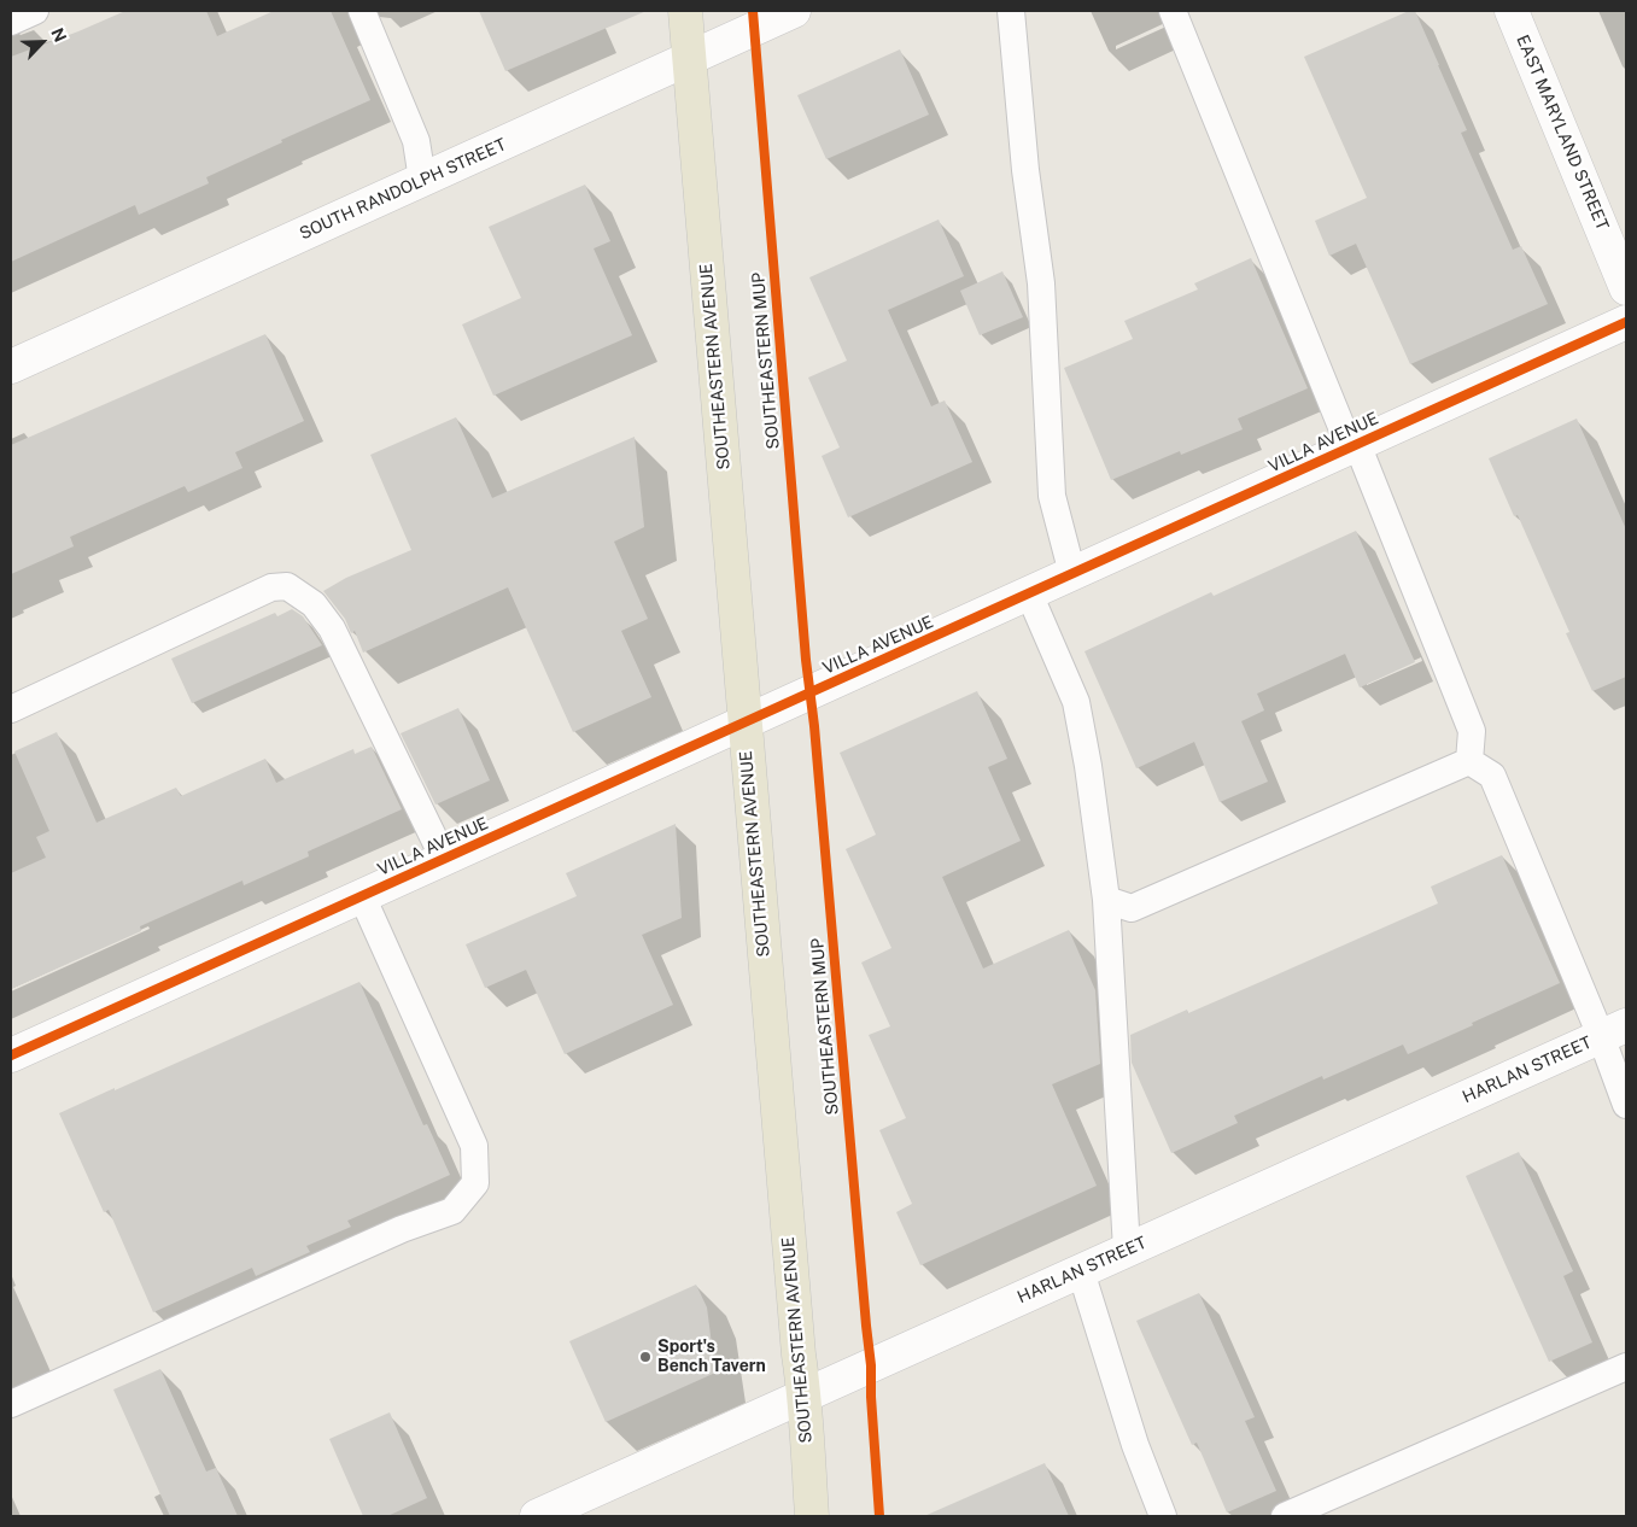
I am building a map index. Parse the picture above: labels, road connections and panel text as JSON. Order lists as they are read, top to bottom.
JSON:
{
  "streets": {
    "main road": ["SOUTHEASTERN AVENUE"],
    "street": [
      "EAST MARYLAND STREET",
      "SOUTH RANDOLPH STREET",
      "VILLA AVENUE",
      "HARLAN STREET"
    ],
    "cycle path": ["SOUTHEASTERN MUP"]
  },
  "crossings": [
    ["SOUTH RANDOLPH STREET", "SOUTHEASTERN AVENUE"],
    ["SOUTHEASTERN AVENUE", "VILLA AVENUE"],
    ["SOUTHEASTERN AVENUE", "HARLAN STREET"]
  ],
  "places": ["Sport's Bench Tavern"],
  "north": "top right"
}
